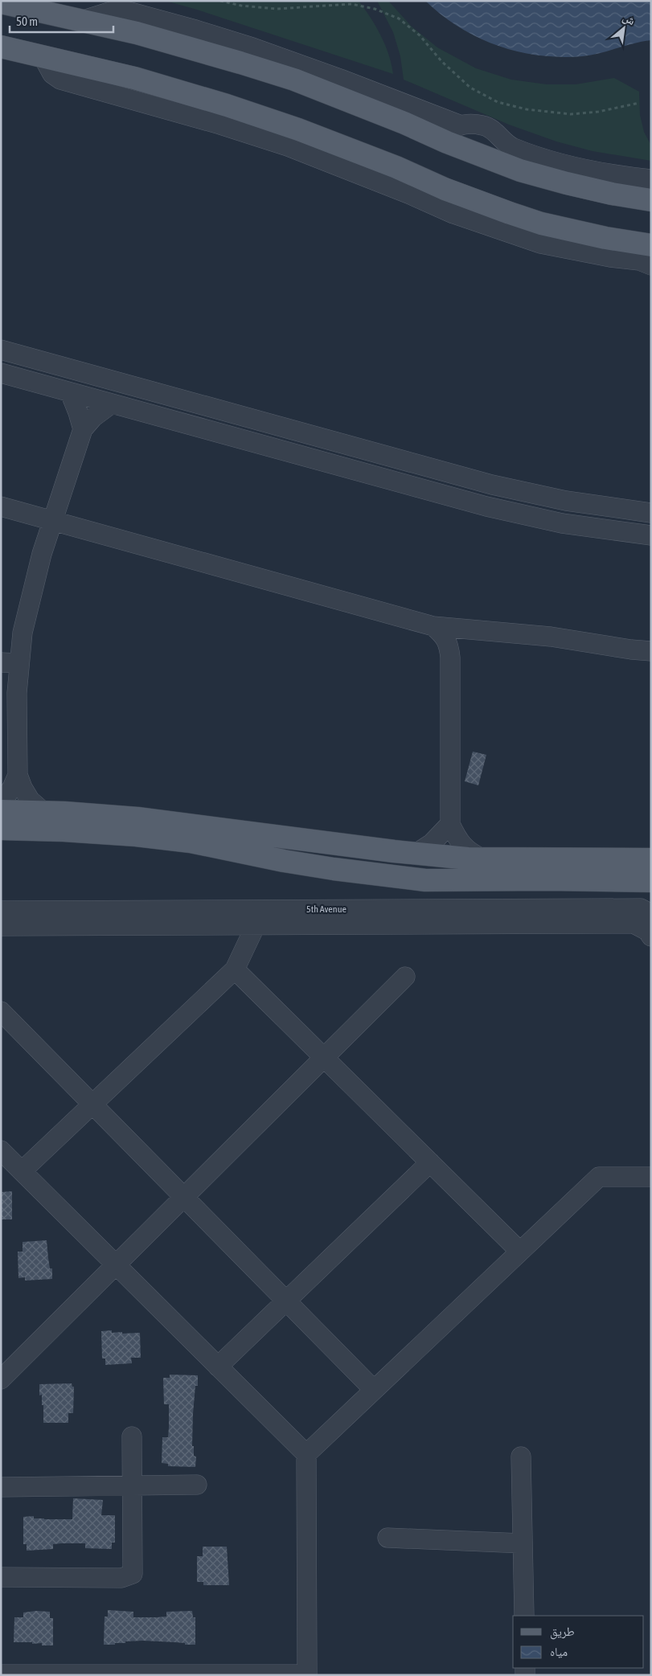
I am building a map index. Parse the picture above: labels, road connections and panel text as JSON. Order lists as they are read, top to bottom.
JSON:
{
  "streets": {
    "street": ["5th Avenue"]
  },
  "legend": ["طريق", "مياه"],
  "scale_bar": "50 m",
  "north": "top right"
}
